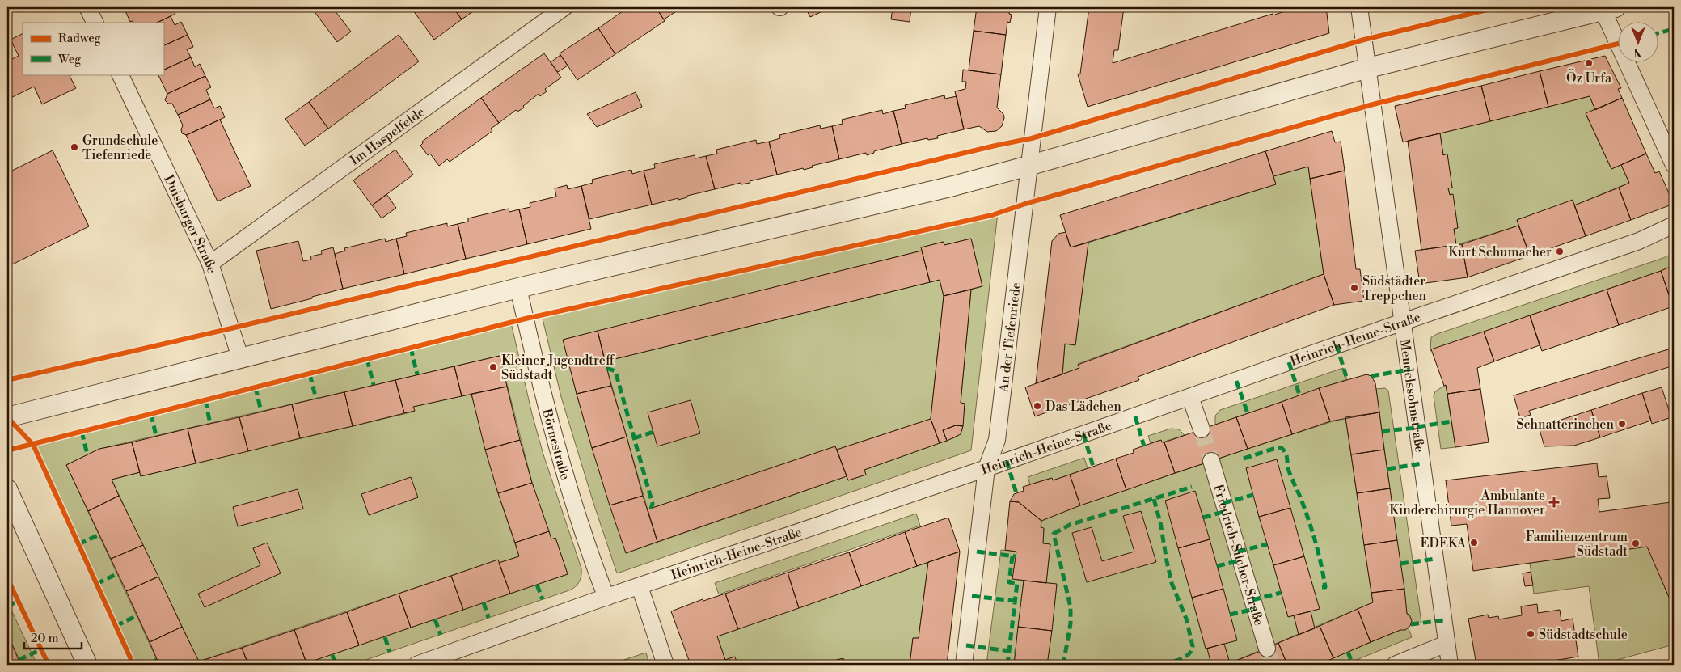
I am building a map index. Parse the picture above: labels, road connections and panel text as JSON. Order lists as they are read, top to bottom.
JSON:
{
  "streets": {
    "street": [
      "Im Haspelfelde",
      "Duisburger Straße",
      "An der Tiefenriede",
      "Heinrich-Heine-Straße",
      "Mendelssohnstraße",
      "Börnestraße",
      "Friedrich-Silcher-Straße"
    ]
  },
  "crossings": [
    ["Im Haspelfelde", "Duisburger Straße"],
    ["An der Tiefenriede", "Heinrich-Heine-Straße"],
    ["Heinrich-Heine-Straße", "Mendelssohnstraße"],
    ["Heinrich-Heine-Straße", "Börnestraße"]
  ],
  "places": {
    "other": [
      "Öz Urfa",
      "Grundschule Tiefenriede",
      "Kurt Schumacher",
      "Südstädter Treppchen",
      "Kleiner Jugendtreff Südstadt",
      "Das Lädchen",
      "Schnatterinchen",
      "EDEKA",
      "Familienzentrum Südstadt",
      "Südstadtschule"
    ],
    "health": ["Ambulante Kinderchirurgie Hannover"]
  },
  "legend": ["Radweg", "Weg"],
  "scale_bar": "20 m",
  "north": "bottom"
}
